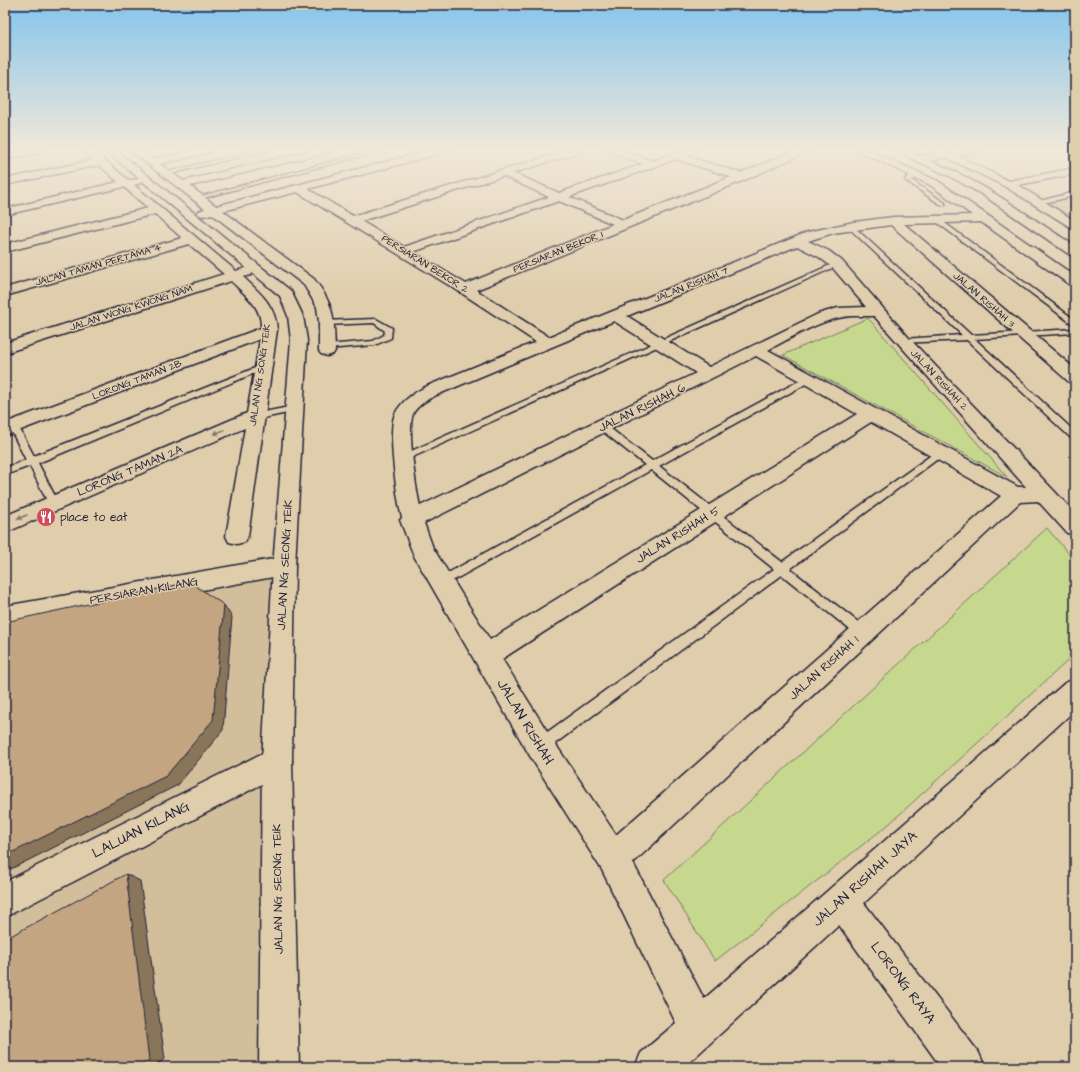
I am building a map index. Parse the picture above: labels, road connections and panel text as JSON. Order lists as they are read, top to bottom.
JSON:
{
  "streets": {
    "street": [
      "PERSIARAN BEKOR 1",
      "PERSIARAN BEKOR 2",
      "JALAN TAMAN PERTAMA 4",
      "JALAN RISHAH 7",
      "JALAN RISHAH 3",
      "JALAN WONG KWONG NAM",
      "JALAN NG SONG TEIK",
      "LORONG TAMAN 2B",
      "JALAN RISHAH 2",
      "JALAN RISHAH 6",
      "LORONG TAMAN 2A",
      "JALAN RISHAH 5",
      "JALAN NG SEONG TEIK",
      "PERSIARAN KILANG",
      "JALAN RISHAH 1",
      "JALAN RISHAH",
      "LALUAN KILANG",
      "JALAN RISHAH JAYA",
      "LORONG RAYA"
    ]
  },
  "crossings": [
    ["PERSIARAN BEKOR 1", "PERSIARAN BEKOR 2"],
    ["PERSIARAN BEKOR 2", "JALAN RISHAH 7"],
    ["JALAN TAMAN PERTAMA 4", "JALAN NG SONG TEIK"],
    ["JALAN RISHAH 7", "JALAN RISHAH 3"],
    ["JALAN RISHAH 7", "JALAN RISHAH 2"],
    ["JALAN RISHAH 7", "JALAN RISHAH"],
    ["JALAN WONG KWONG NAM", "JALAN NG SONG TEIK"],
    ["JALAN WONG KWONG NAM", "JALAN NG SEONG TEIK"],
    ["JALAN NG SONG TEIK", "LORONG TAMAN 2B"],
    ["JALAN NG SONG TEIK", "LORONG TAMAN 2A"],
    ["JALAN RISHAH 2", "JALAN RISHAH 6"],
    ["JALAN RISHAH 6", "JALAN RISHAH"],
    ["JALAN RISHAH 5", "JALAN RISHAH"],
    ["JALAN NG SEONG TEIK", "PERSIARAN KILANG"],
    ["JALAN NG SEONG TEIK", "LALUAN KILANG"],
    ["JALAN RISHAH 1", "JALAN RISHAH"],
    ["JALAN RISHAH", "JALAN RISHAH JAYA"],
    ["JALAN RISHAH JAYA", "LORONG RAYA"]
  ],
  "one_way": ["LORONG TAMAN 2A"],
  "places": {
    "restaurant": ["place to eat"]
  }
}
